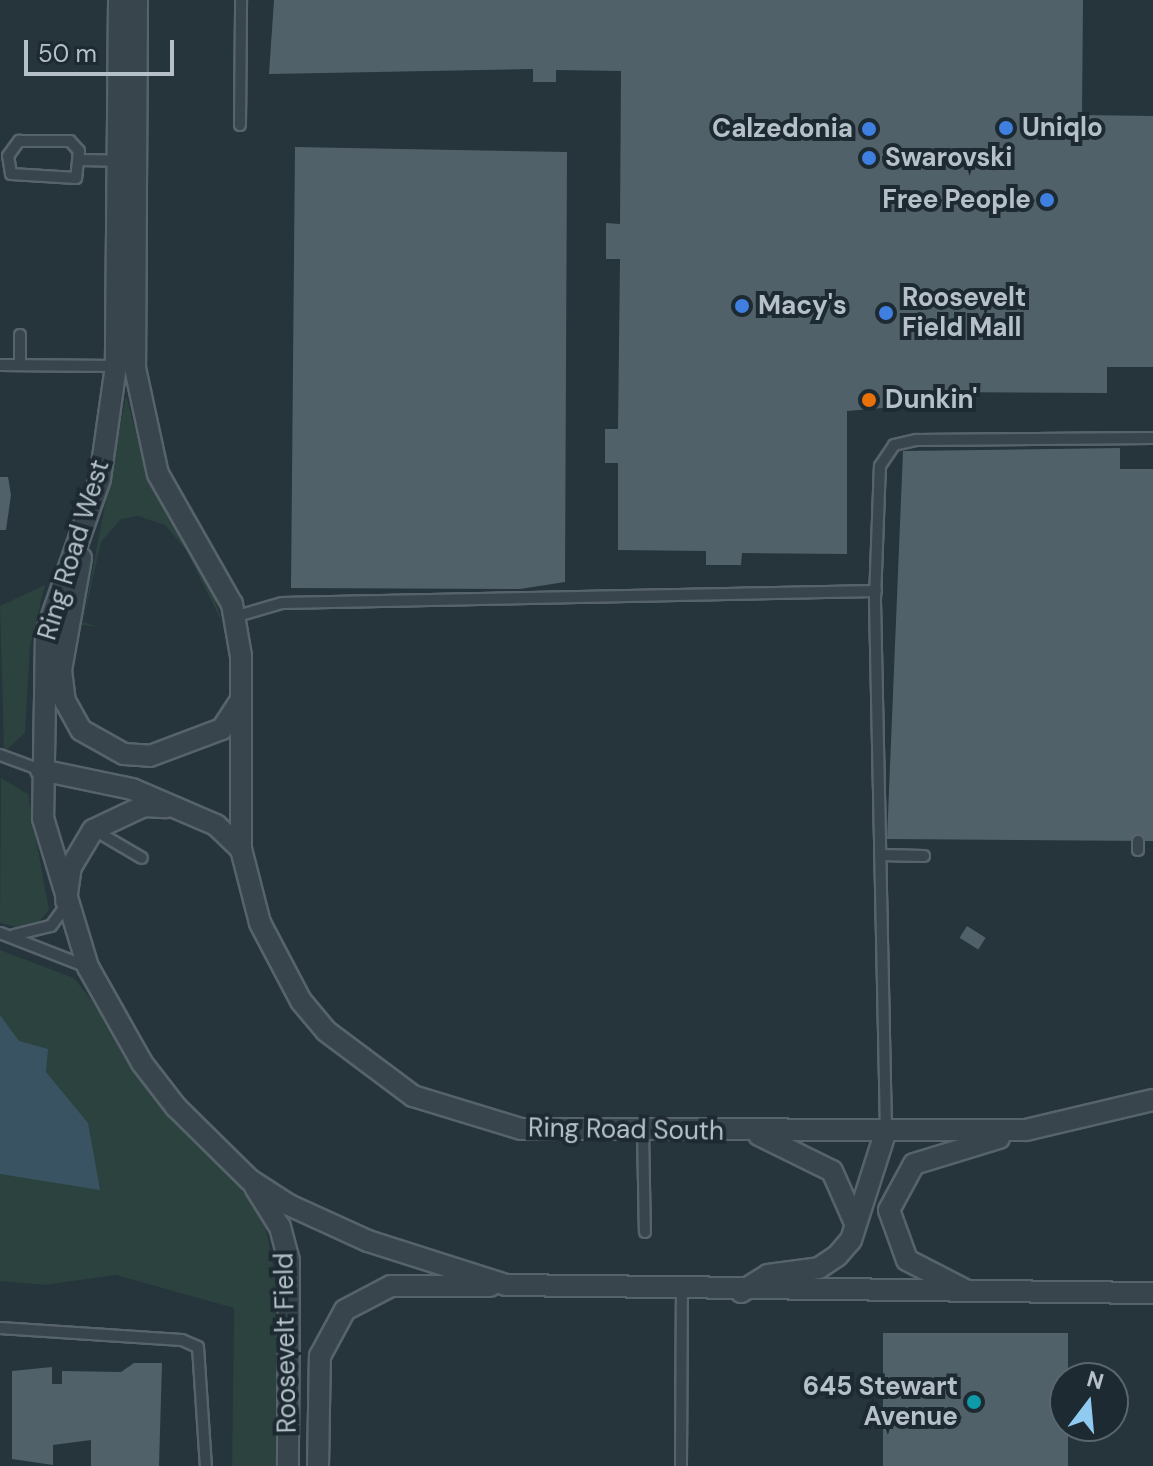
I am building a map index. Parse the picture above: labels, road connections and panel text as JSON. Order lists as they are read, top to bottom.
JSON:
{
  "streets": {
    "street": ["Ring Road West", "Ring Road South", "Roosevelt Field"]
  },
  "crossings": [
    ["Ring Road West", "Roosevelt Field"]
  ],
  "places": [
    "Uniqlo",
    "Calzedonia",
    "Swarovski",
    "Free People",
    "Macy's",
    "Roosevelt Field Mall",
    "Dunkin'",
    "645 Stewart Avenue"
  ],
  "scale_bar": "50 m",
  "north": "top"
}
